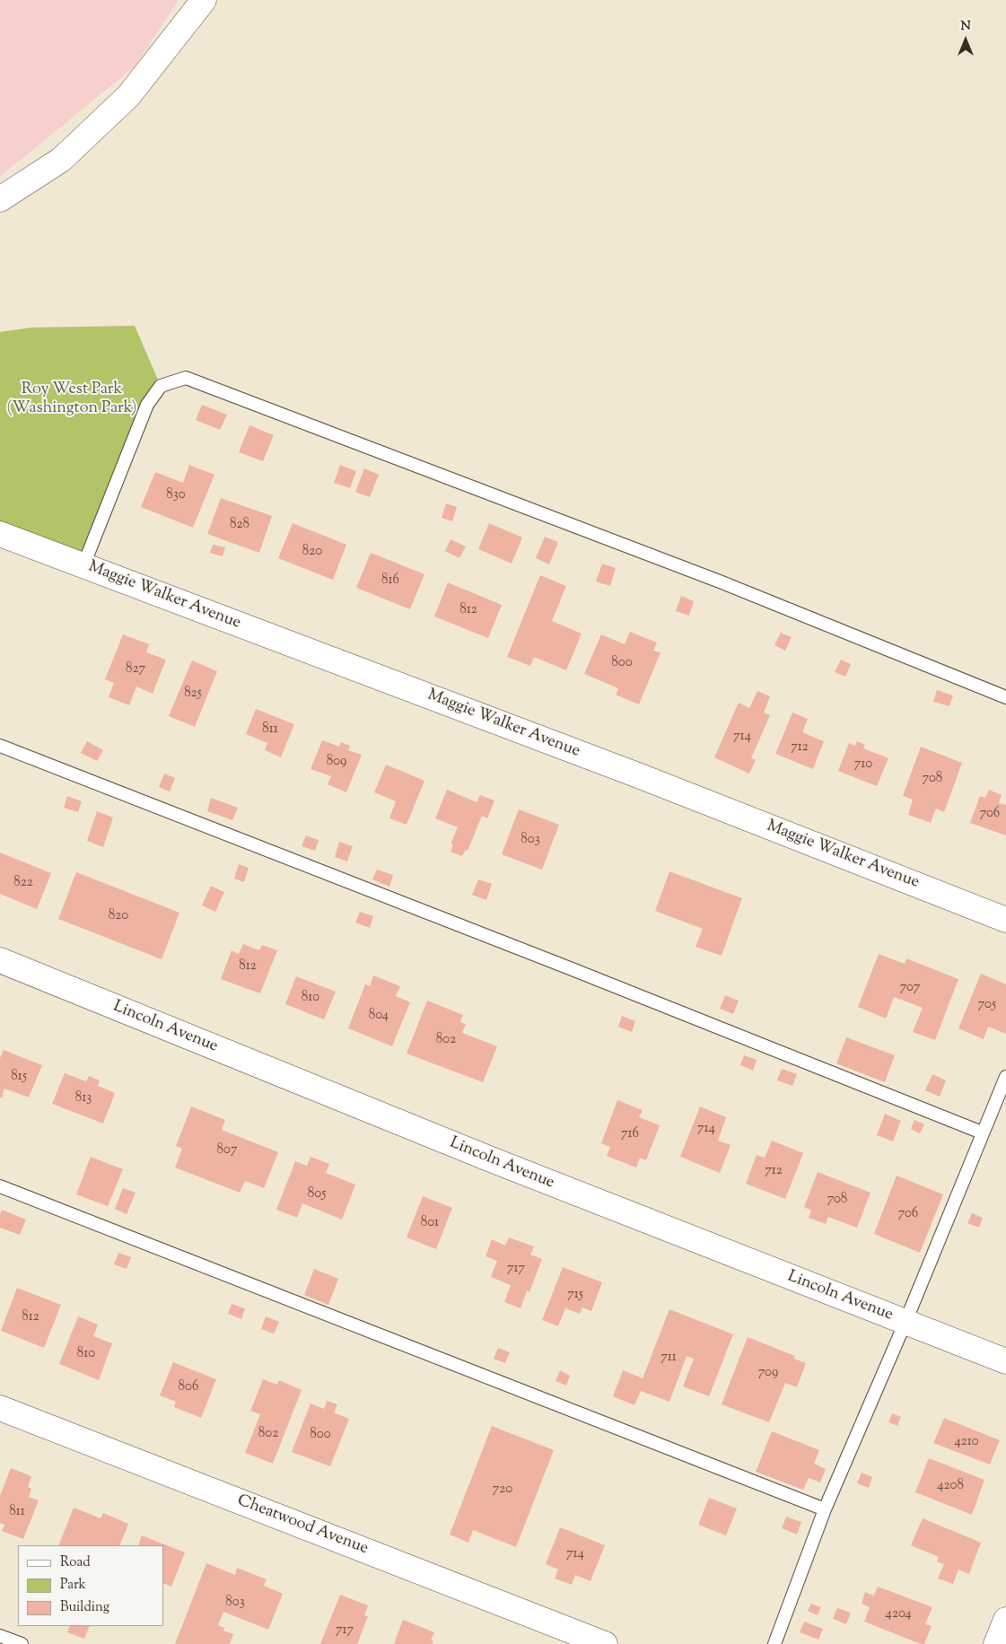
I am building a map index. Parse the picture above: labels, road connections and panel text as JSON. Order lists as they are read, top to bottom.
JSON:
{
  "streets": {
    "street": ["Maggie Walker Avenue", "Lincoln Avenue", "Cheatwood Avenue"]
  },
  "parks": ["Roy West Park (Washington Park)"],
  "house_numbers": [
    "830",
    "828",
    "820",
    "816",
    "812",
    "800",
    "827",
    "825",
    "811",
    "714",
    "712",
    "809",
    "710",
    "708",
    "706",
    "803",
    "822",
    "820",
    "812",
    "707",
    "810",
    "705",
    "804",
    "802",
    "815",
    "813",
    "714",
    "716",
    "807",
    "712",
    "805",
    "708",
    "706",
    "801",
    "717",
    "715",
    "812",
    "810",
    "711",
    "709",
    "806",
    "802",
    "800",
    "4210",
    "4208",
    "720",
    "811",
    "714",
    "803",
    "4204",
    "717"
  ],
  "legend": ["Road", "Park", "Building"],
  "north": "top"
}
